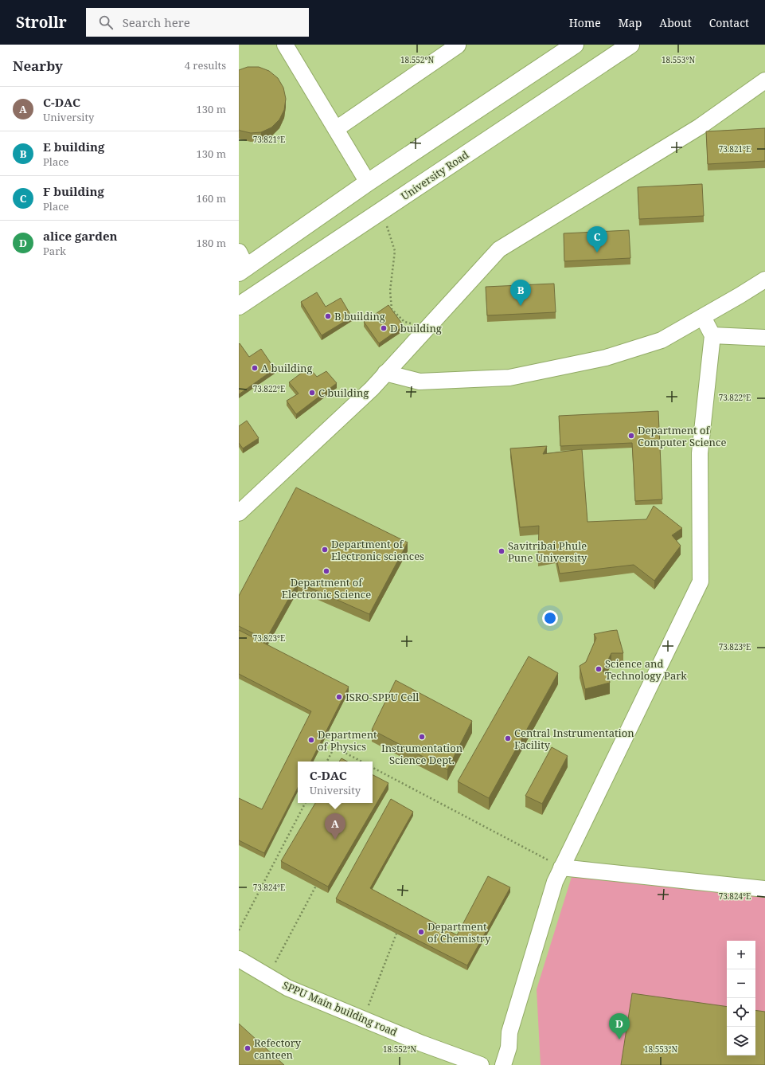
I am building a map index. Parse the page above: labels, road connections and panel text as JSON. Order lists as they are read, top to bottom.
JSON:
{
  "streets": {
    "main road": ["University Road"],
    "lane": ["SPPU Main building road"]
  },
  "places": [
    "B building",
    "D building",
    "A building",
    "C building",
    "Department of Computer Science",
    "Department of Electronic sciences",
    "Savitribai Phule Pune University",
    "Department of Electronic Science",
    "Science and Technology Park",
    "ISRO-SPPU Cell",
    "Instrumentation Science Dept.",
    "Central Instrumentation Facility",
    "Department of Physics",
    "Department of Chemistry",
    "Refectory canteen"
  ],
  "page": {
    "header": "Strollr",
    "search": "Search here",
    "nav": [
      "Home",
      "Map",
      "About",
      "Contact"
    ],
    "heading": ["Nearby", "4 results"],
    "list": [
      {
        "mark": "A",
        "name": "C-DAC",
        "note": "University",
        "value": "130 m"
      },
      {
        "mark": "B",
        "name": "E building",
        "note": "Place",
        "value": "130 m"
      },
      {
        "mark": "C",
        "name": "F building",
        "note": "Place",
        "value": "160 m"
      },
      {
        "mark": "D",
        "name": "alice garden",
        "note": "Park",
        "value": "180 m"
      }
    ],
    "pins": [
      "C",
      "B",
      "A",
      "D"
    ],
    "popup": ["C-DAC", "University"],
    "map_buttons": ["+", "−"]
  },
  "coordinates": [
    "18.552°N",
    "18.553°N",
    "73.821°E",
    "73.822°E",
    "73.823°E",
    "73.824°E"
  ]
}
